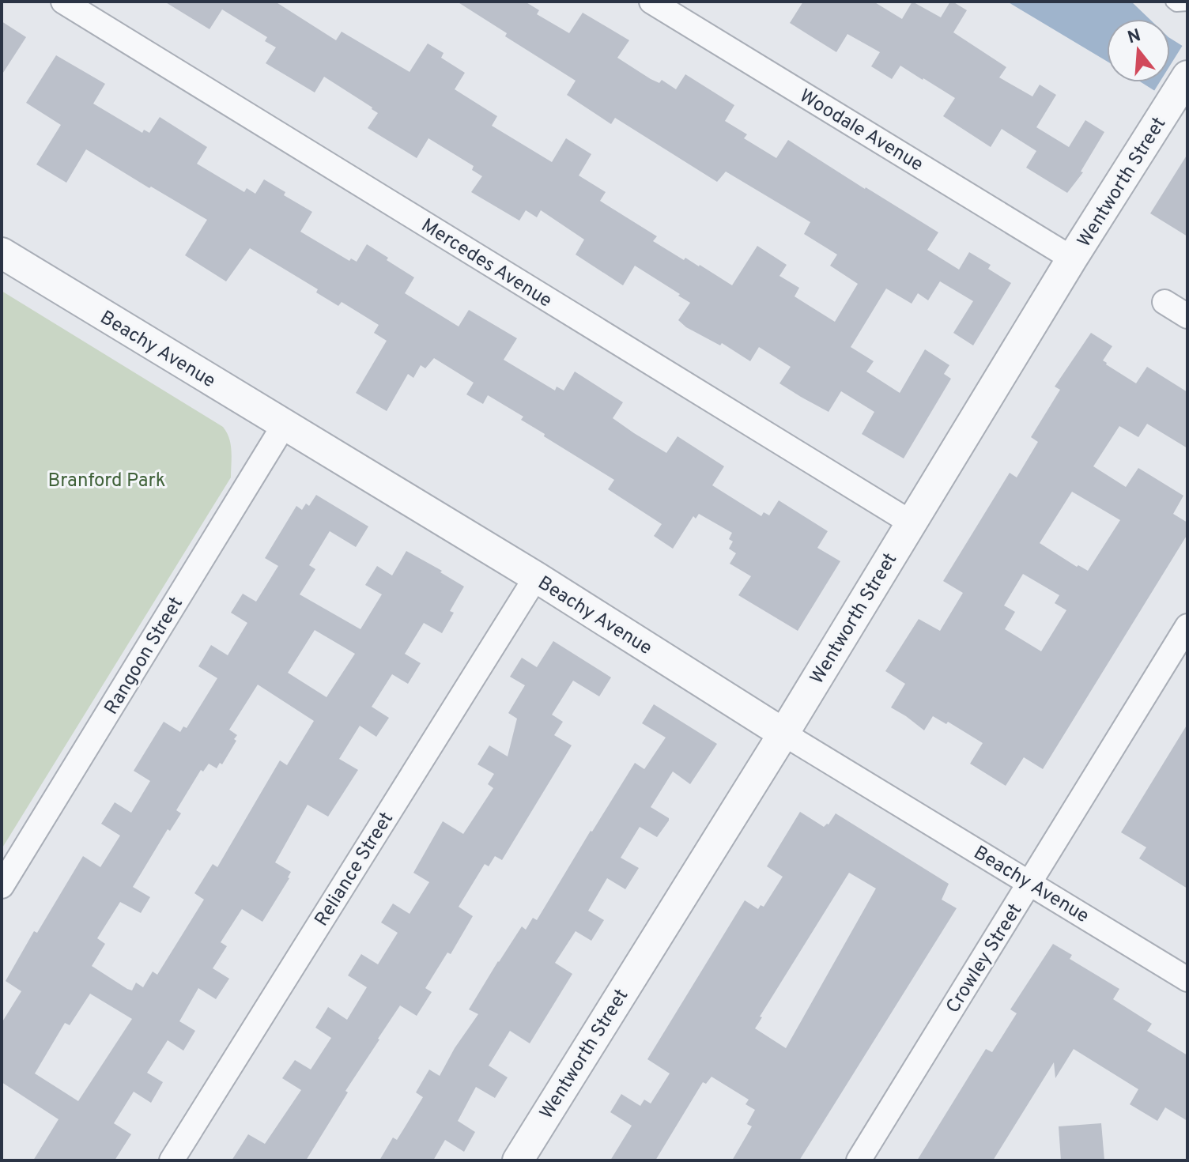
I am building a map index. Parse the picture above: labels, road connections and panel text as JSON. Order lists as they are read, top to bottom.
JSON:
{
  "streets": {
    "street": [
      "Woodale Avenue",
      "Wentworth Street",
      "Mercedes Avenue",
      "Beachy Avenue",
      "Rangoon Street",
      "Reliance Street",
      "Crowley Street"
    ]
  },
  "crossings": [
    ["Woodale Avenue", "Wentworth Street"],
    ["Wentworth Street", "Mercedes Avenue"],
    ["Wentworth Street", "Beachy Avenue"],
    ["Beachy Avenue", "Rangoon Street"],
    ["Beachy Avenue", "Reliance Street"],
    ["Beachy Avenue", "Crowley Street"]
  ],
  "parks": ["Branford Park"],
  "north": "top"
}
